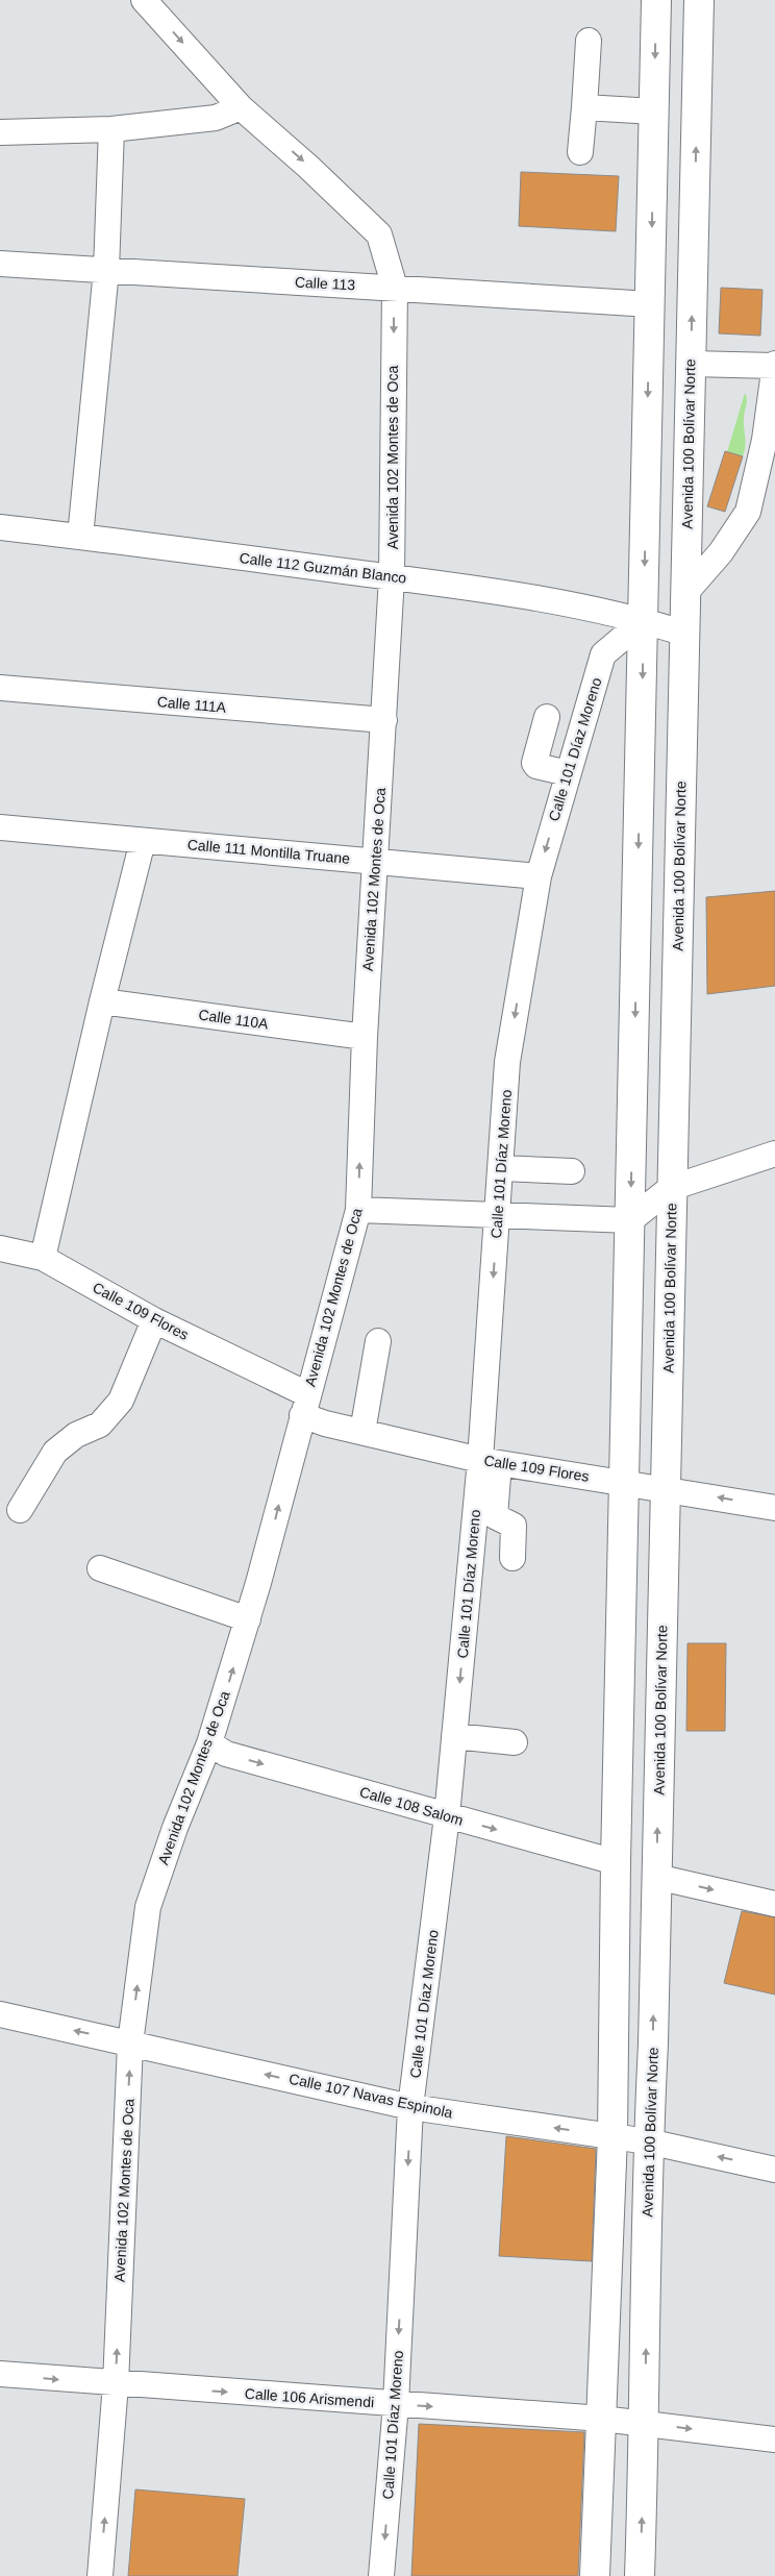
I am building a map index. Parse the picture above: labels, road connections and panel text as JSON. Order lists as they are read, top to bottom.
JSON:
{
  "streets": {
    "main road": ["Avenida 100 Bolívar Norte"],
    "street": [
      "Calle 113",
      "Avenida 102 Montes de Oca",
      "Calle 112 Guzmán Blanco",
      "Calle 111A",
      "Calle 101 Díaz Moreno",
      "Calle 111 Montilla Truane",
      "Calle 110A",
      "Calle 109 Flores",
      "Calle 108 Salom",
      "Calle 107 Navas Espinola",
      "Calle 106 Arismendi"
    ]
  },
  "crossings": [
    ["Calle 113", "Avenida 102 Montes de Oca"],
    ["Avenida 100 Bolívar Norte", "Calle 112 Guzmán Blanco"],
    ["Avenida 100 Bolívar Norte", "Calle 109 Flores"],
    ["Avenida 100 Bolívar Norte", "Calle 107 Navas Espinola"],
    ["Avenida 100 Bolívar Norte", "Calle 106 Arismendi"],
    ["Avenida 102 Montes de Oca", "Calle 112 Guzmán Blanco"],
    ["Avenida 102 Montes de Oca", "Calle 111A"],
    ["Avenida 102 Montes de Oca", "Calle 111 Montilla Truane"],
    ["Avenida 102 Montes de Oca", "Calle 110A"],
    ["Avenida 102 Montes de Oca", "Calle 109 Flores"],
    ["Avenida 102 Montes de Oca", "Calle 108 Salom"],
    ["Avenida 102 Montes de Oca", "Calle 107 Navas Espinola"],
    ["Avenida 102 Montes de Oca", "Calle 106 Arismendi"],
    ["Calle 112 Guzmán Blanco", "Calle 101 Díaz Moreno"],
    ["Calle 101 Díaz Moreno", "Calle 111 Montilla Truane"],
    ["Calle 101 Díaz Moreno", "Calle 109 Flores"],
    ["Calle 101 Díaz Moreno", "Calle 108 Salom"],
    ["Calle 101 Díaz Moreno", "Calle 107 Navas Espinola"],
    ["Calle 101 Díaz Moreno", "Calle 106 Arismendi"]
  ],
  "one_way": [
    "Calle 101 Díaz Moreno",
    "Calle 108 Salom",
    "Calle 107 Navas Espinola",
    "Calle 106 Arismendi"
  ]
}
